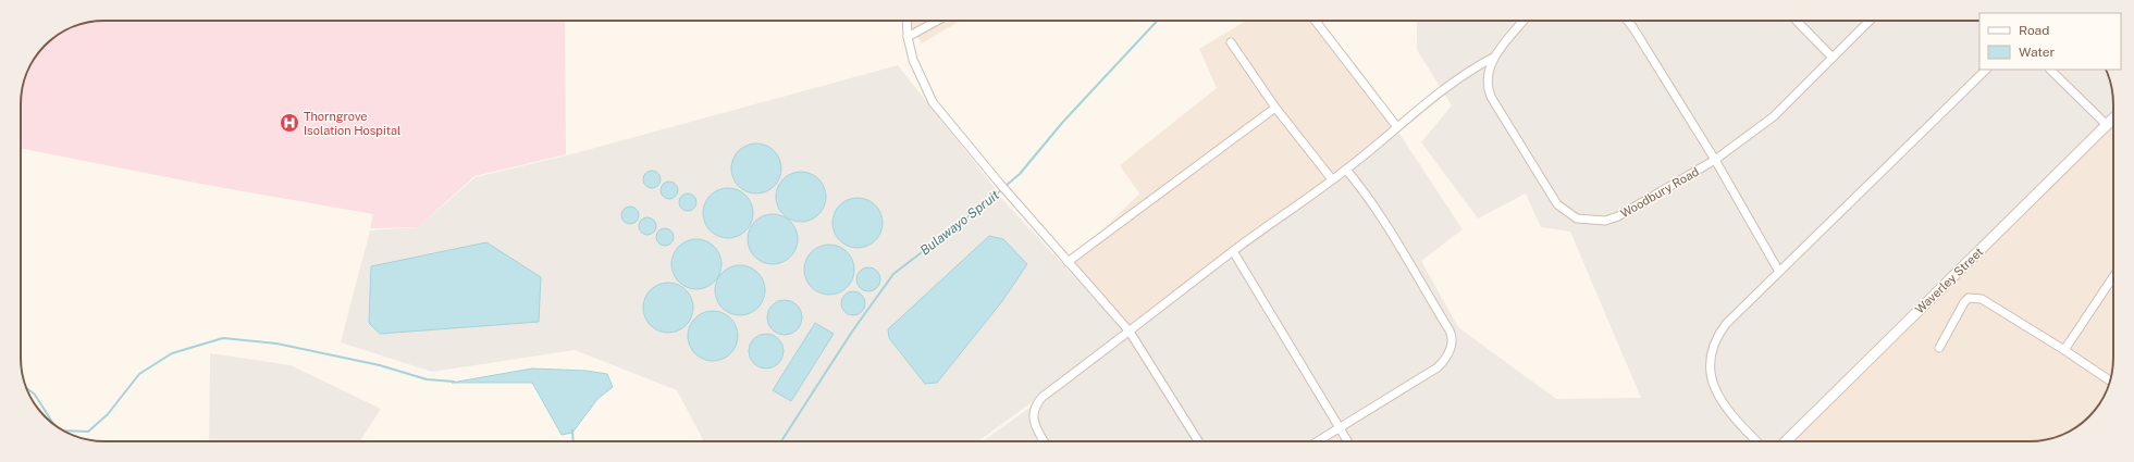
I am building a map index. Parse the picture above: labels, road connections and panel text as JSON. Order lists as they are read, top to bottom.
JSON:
{
  "streets": {
    "street": ["Woodbury Road", "Waverley Street"]
  },
  "water": ["Bulawayo Spruit"],
  "places": {
    "hospital": ["Thorngrove Isolation Hospital"]
  },
  "legend": ["Road", "Water"]
}
